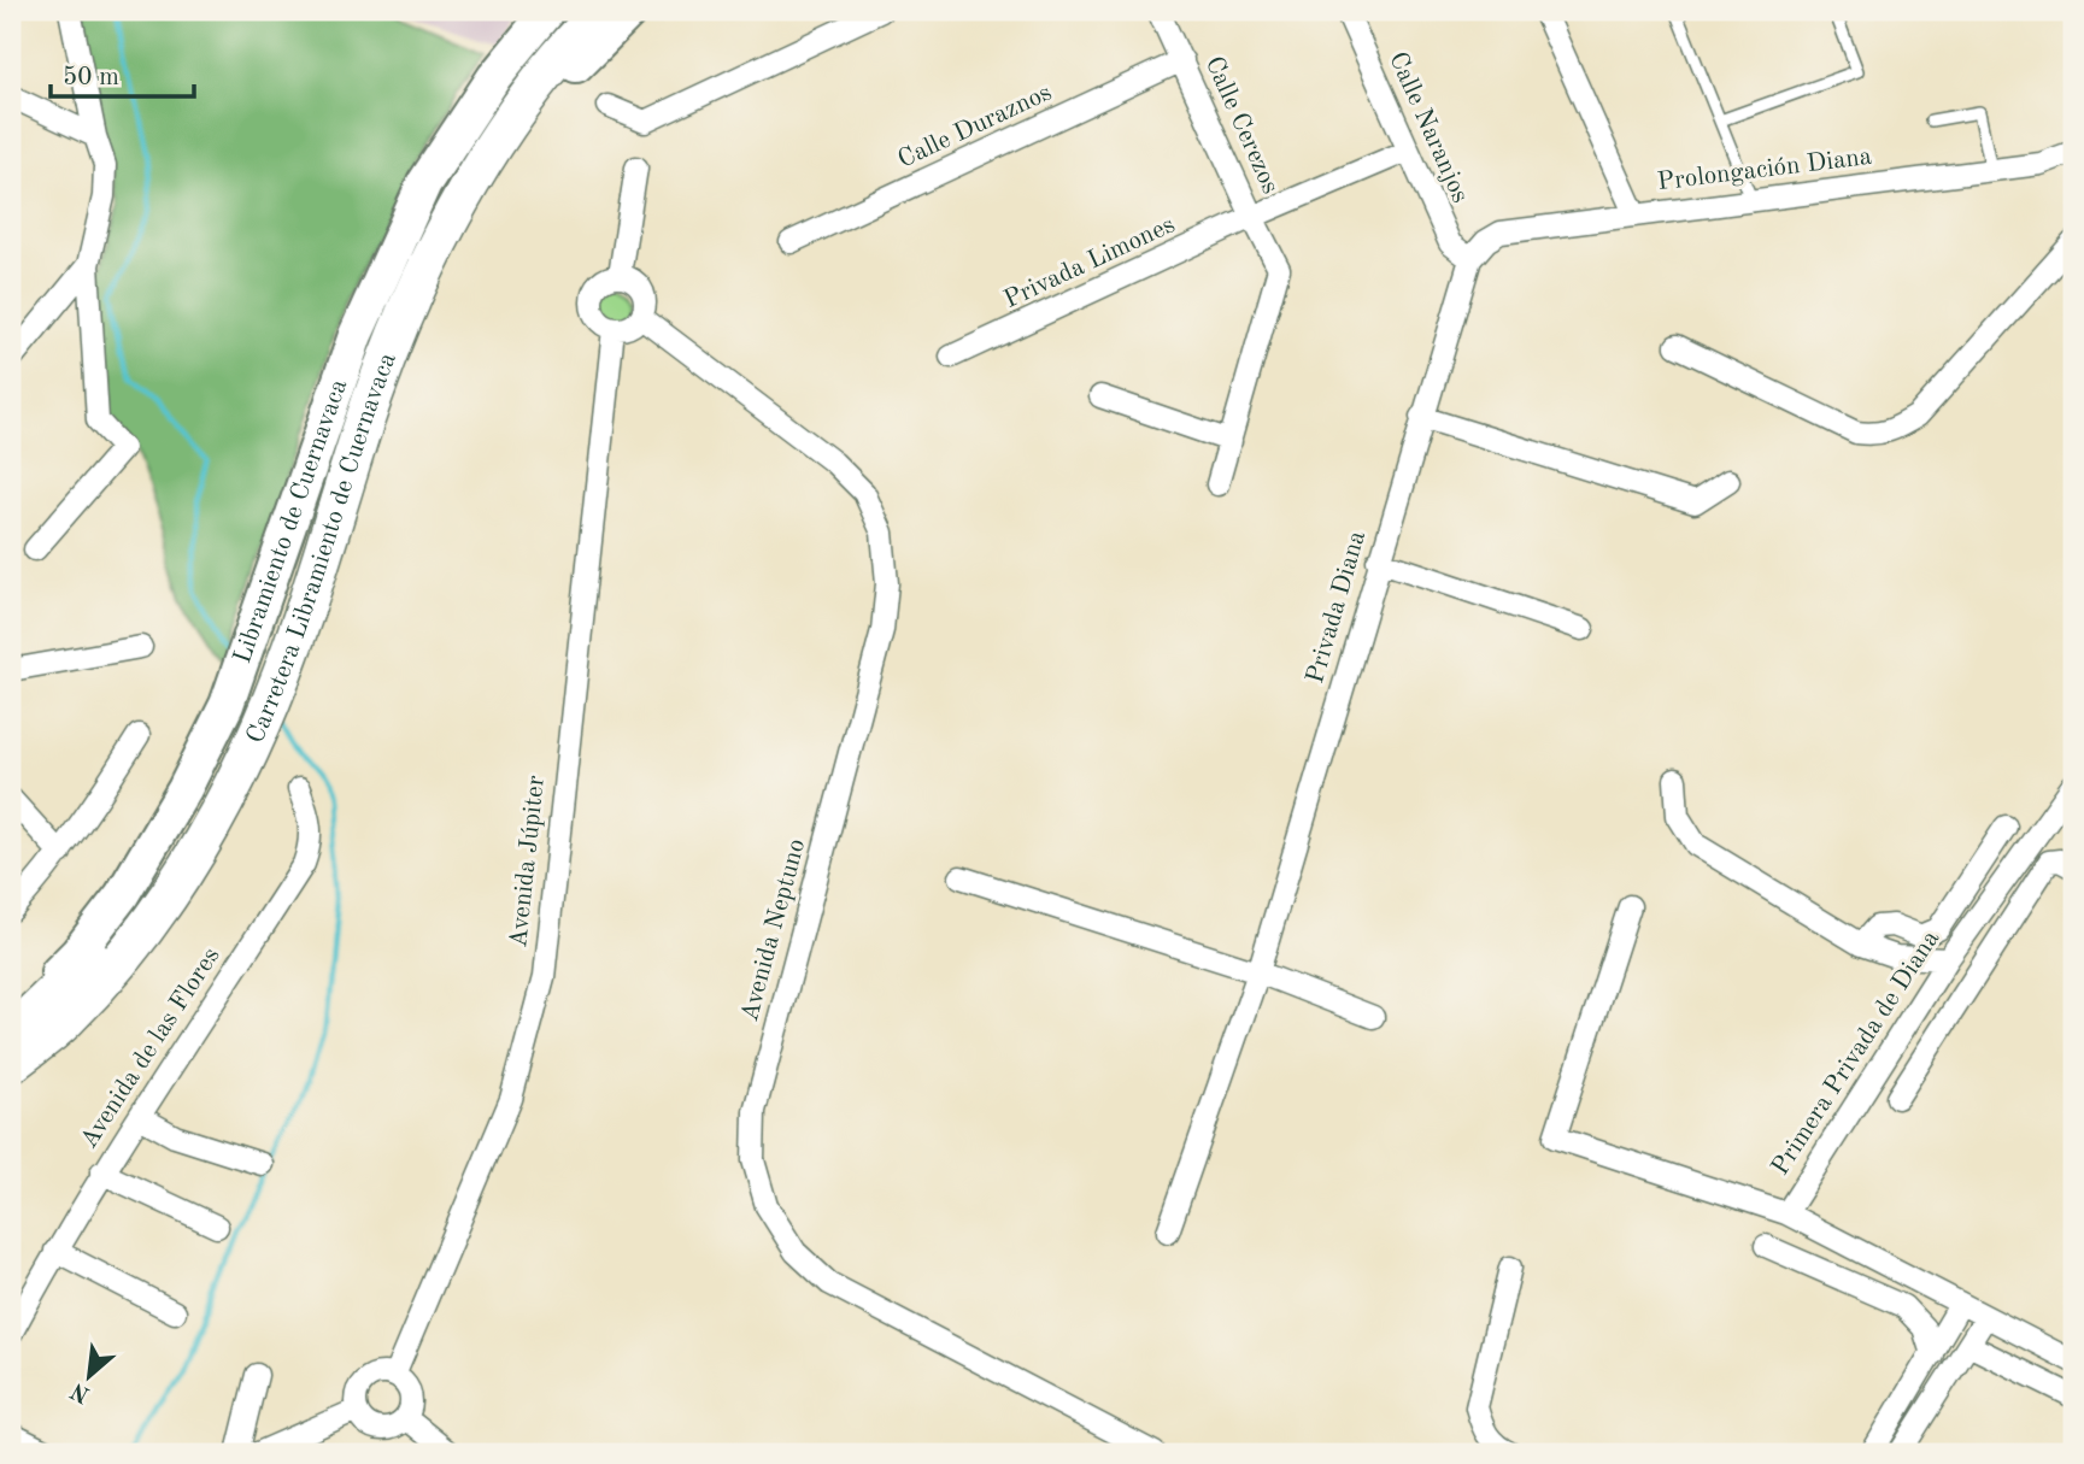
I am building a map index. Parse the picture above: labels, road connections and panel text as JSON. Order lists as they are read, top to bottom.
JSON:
{
  "streets": {
    "highway": ["Carretera Libramiento de Cuernavaca"],
    "main road": ["Libramiento de Cuernavaca"],
    "street": [
      "Calle Cerezos",
      "Calle Duraznos",
      "Calle Naranjos",
      "Prolongación Diana",
      "Privada Limones",
      "Privada Diana",
      "Avenida Júpiter",
      "Avenida Neptuno",
      "Avenida de las Flores",
      "Primera Privada de Diana"
    ]
  },
  "crossings": [
    ["Calle Cerezos", "Calle Duraznos"],
    ["Calle Cerezos", "Privada Limones"],
    ["Calle Naranjos", "Prolongación Diana"],
    ["Calle Naranjos", "Privada Limones"],
    ["Calle Naranjos", "Privada Diana"],
    ["Prolongación Diana", "Privada Diana"],
    ["Libramiento de Cuernavaca", "Carretera Libramiento de Cuernavaca"],
    ["Avenida Júpiter", "Avenida Neptuno"]
  ],
  "scale_bar": "50 m",
  "north": "bottom left"
}
